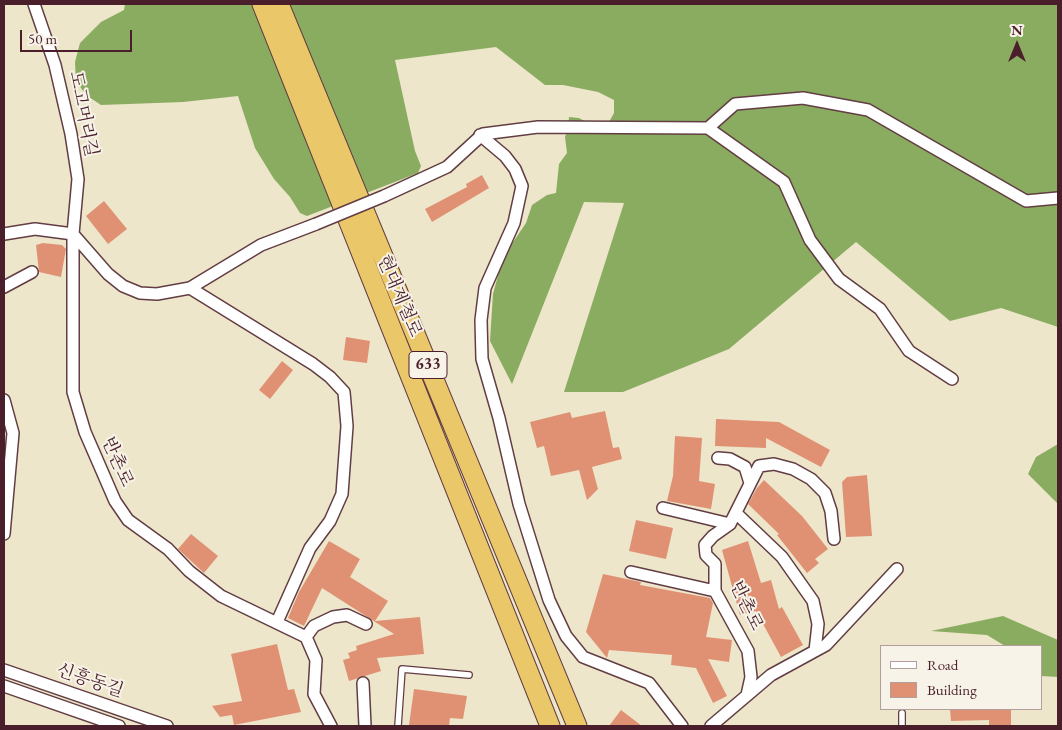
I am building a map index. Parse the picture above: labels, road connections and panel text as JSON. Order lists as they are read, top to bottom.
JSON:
{
  "streets": {
    "highway": ["현대제철로", "633"],
    "street": ["도고머리길", "반촌로", "신흥동길"]
  },
  "crossings": [
    ["도고머리길", "반촌로"]
  ],
  "legend": ["Road", "Building"],
  "scale_bar": "50 m",
  "north": "top"
}
